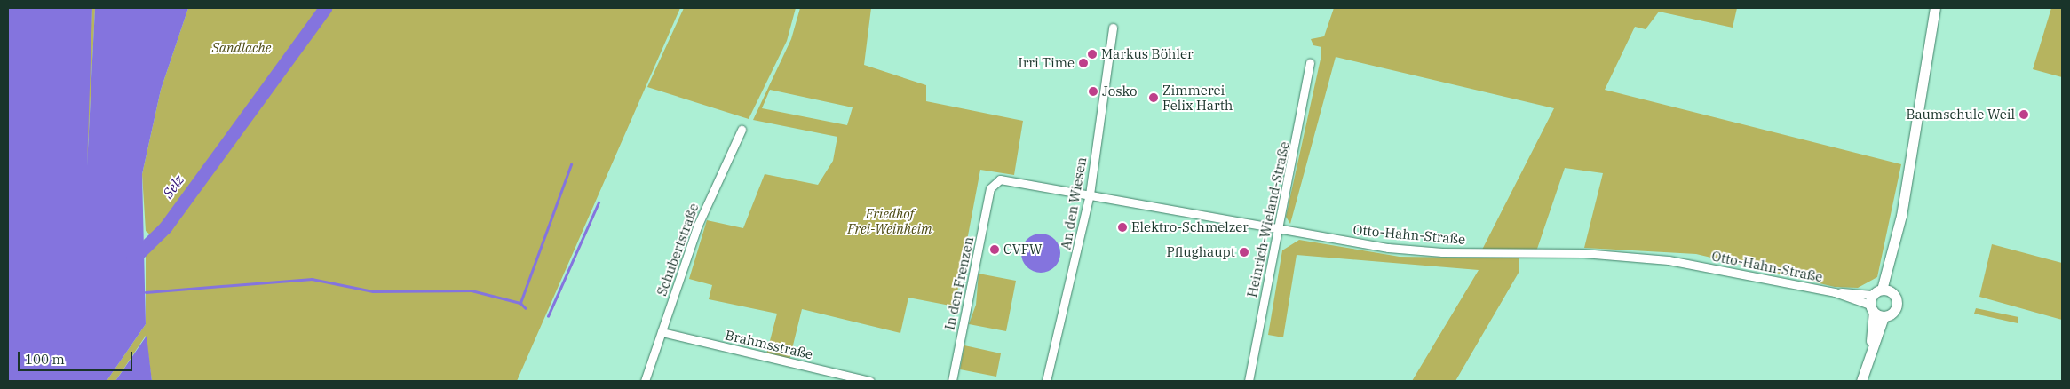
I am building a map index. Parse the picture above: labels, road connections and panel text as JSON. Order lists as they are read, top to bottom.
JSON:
{
  "streets": {
    "street": [
      "An den Wiesen",
      "Heinrich-Wieland-Straße",
      "Otto-Hahn-Straße",
      "Schubertstraße",
      "In den Frenzen",
      "Brahmsstraße"
    ]
  },
  "crossings": [
    ["An den Wiesen", "Otto-Hahn-Straße"],
    ["Heinrich-Wieland-Straße", "Otto-Hahn-Straße"],
    ["Otto-Hahn-Straße", "In den Frenzen"],
    ["Schubertstraße", "Brahmsstraße"]
  ],
  "water": ["Selz"],
  "parks": ["Sandlache", "Friedhof Frei-Weinheim"],
  "places": [
    "Markus Böhler",
    "Irri Time",
    "Josko",
    "Zimmerei Felix Harth",
    "Baumschule Weil",
    "Elektro-Schmelzer",
    "CVFW",
    "Pflughaupt"
  ],
  "scale_bar": "100 m"
}
